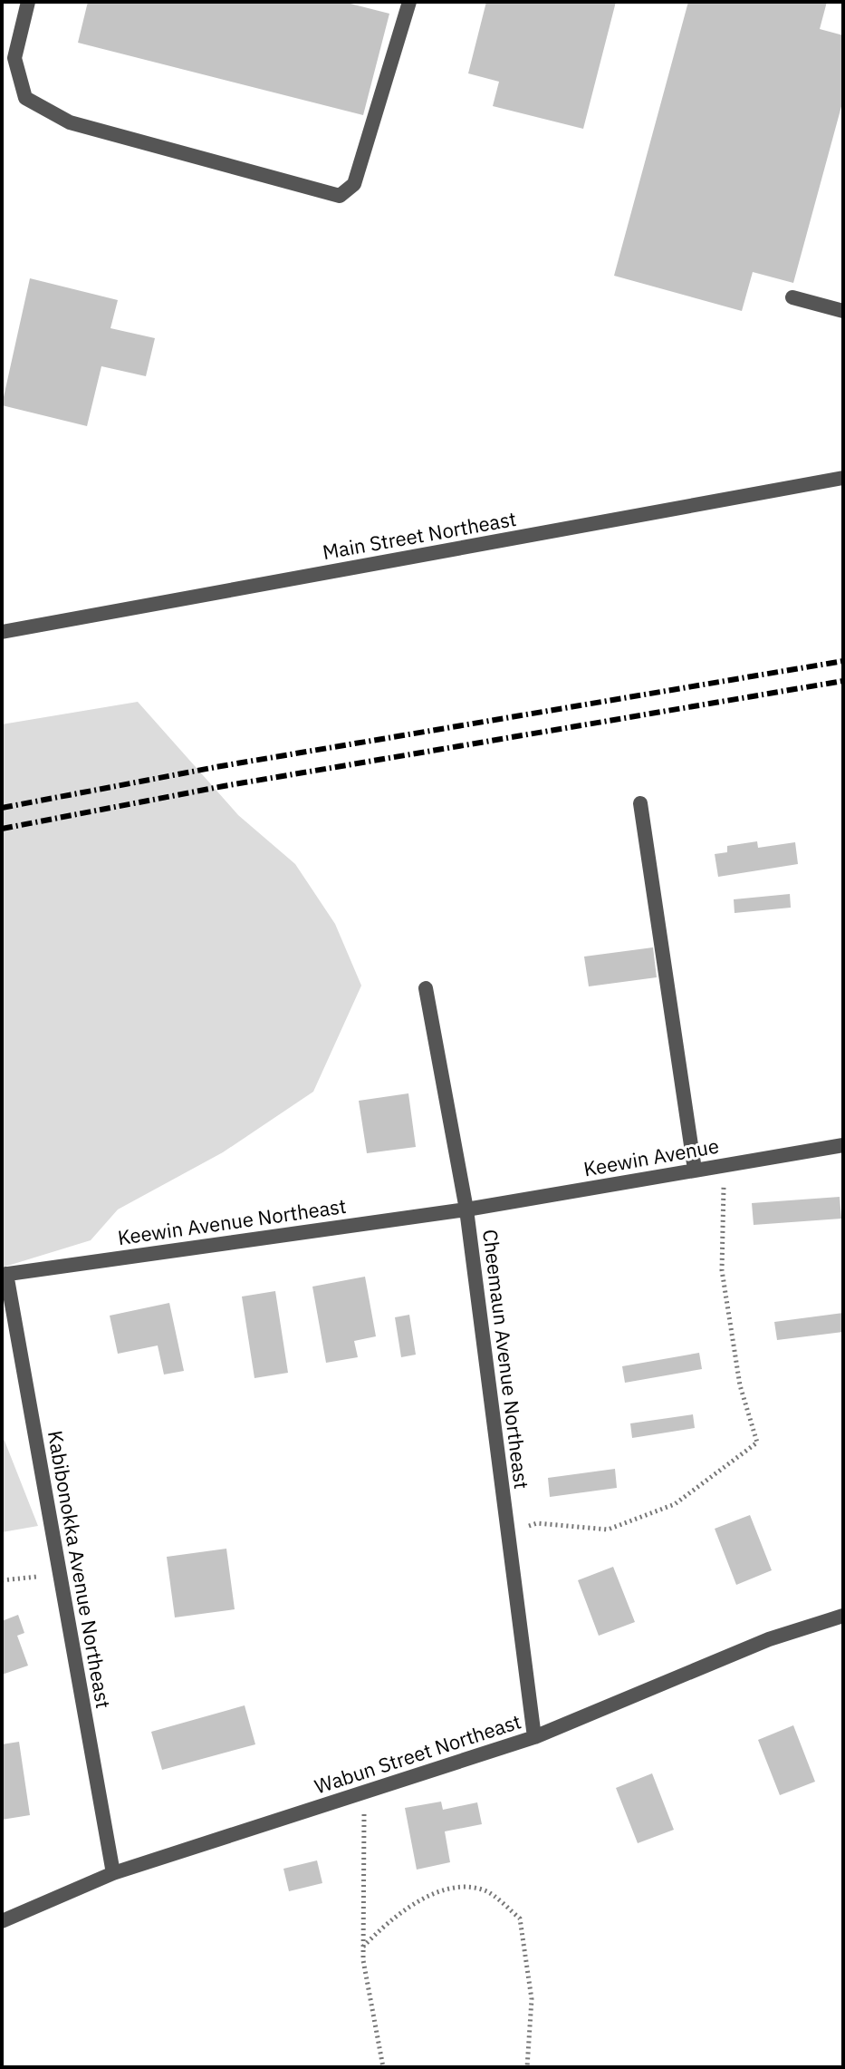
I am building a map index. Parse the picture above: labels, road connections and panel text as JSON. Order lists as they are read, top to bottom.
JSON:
{
  "streets": {
    "street": [
      "Main Street Northeast",
      "Keewin Avenue",
      "Keewin Avenue Northeast",
      "Cheemaun Avenue Northeast",
      "Kabibonokka Avenue Northeast",
      "Wabun Street Northeast"
    ]
  },
  "crossings": [
    ["Keewin Avenue", "Keewin Avenue Northeast"],
    ["Keewin Avenue", "Cheemaun Avenue Northeast"],
    ["Keewin Avenue Northeast", "Cheemaun Avenue Northeast"],
    ["Keewin Avenue Northeast", "Kabibonokka Avenue Northeast"],
    ["Cheemaun Avenue Northeast", "Wabun Street Northeast"],
    ["Kabibonokka Avenue Northeast", "Wabun Street Northeast"]
  ]
}
